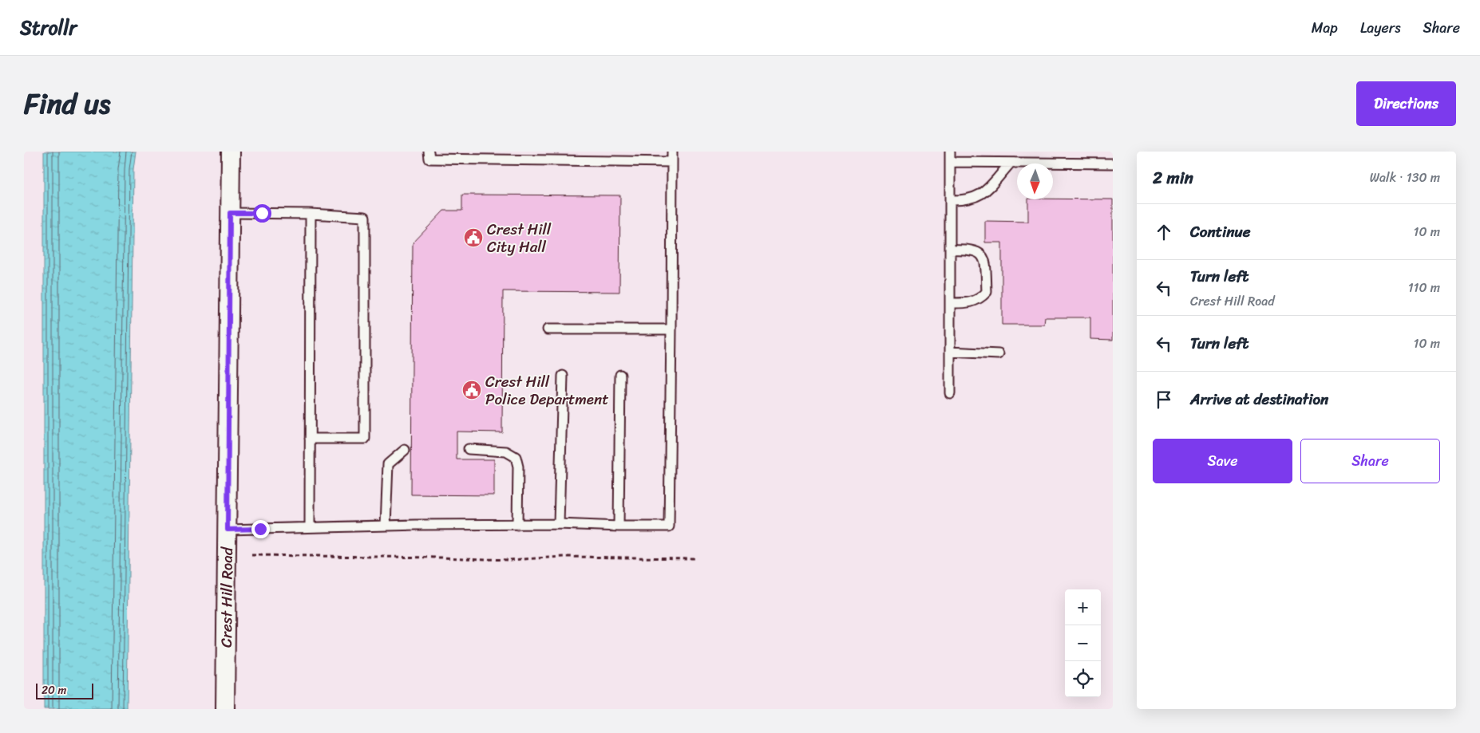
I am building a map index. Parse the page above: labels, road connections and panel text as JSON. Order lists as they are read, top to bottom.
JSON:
{
  "streets": {
    "street": ["Crest Hill Road"]
  },
  "places": {
    "public building": ["Crest Hill City Hall", "Crest Hill Police Department"]
  },
  "scale_bar": "20 m",
  "north": "bottom",
  "page": {
    "header": "Strollr",
    "nav": ["Map", "Layers", "Share"],
    "title": "Find us",
    "buttons": [
      "Directions",
      ["Save", "Share"]
    ],
    "heading": ["2 min", "Walk · 130 m"],
    "list": [
      ["Continue", "10 m"],
      ["Turn left", "Crest Hill Road", "110 m"],
      ["Turn left", "10 m"],
      "Arrive at destination"
    ],
    "map_buttons": ["+", "−"],
    "scale": "20 m"
  }
}
